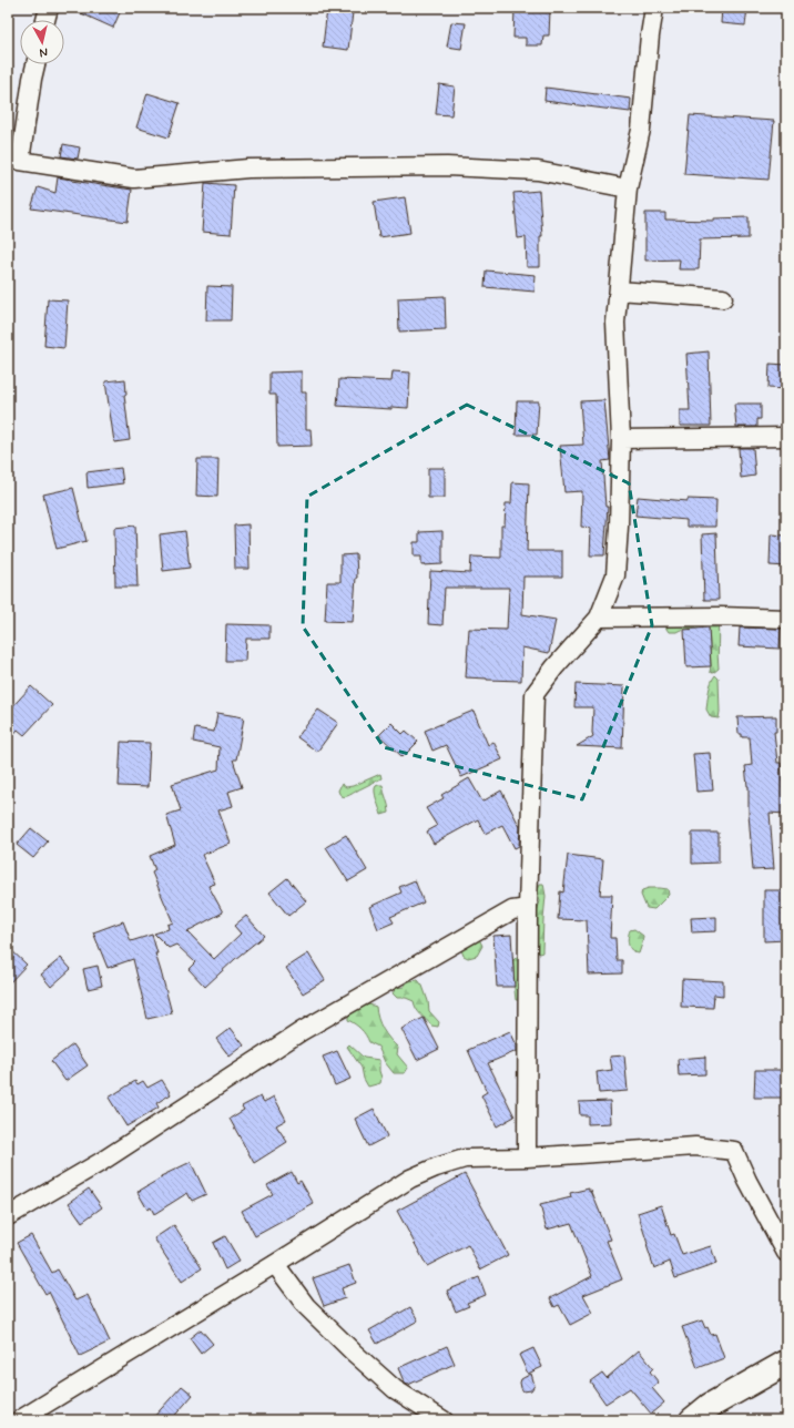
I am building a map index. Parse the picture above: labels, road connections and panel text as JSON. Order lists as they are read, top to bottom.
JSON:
{
  "north": "bottom"
}
